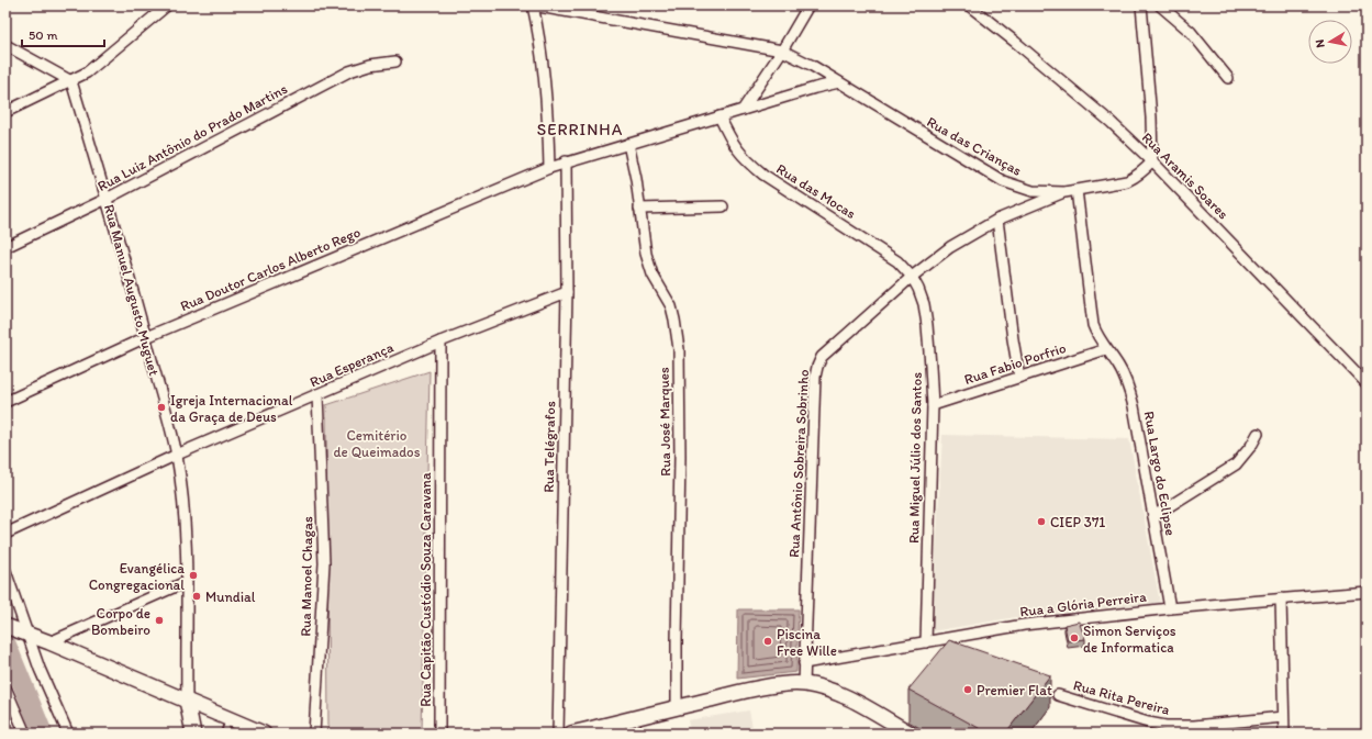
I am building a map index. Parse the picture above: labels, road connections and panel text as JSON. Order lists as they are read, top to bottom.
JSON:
{
  "streets": {
    "main road": ["Rua Manuel Augusto Muguet"],
    "street": [
      "Rua Luiz Antônio do Prado Martins",
      "Rua das Crianças",
      "Rua Aramis Soares",
      "Rua das Mocas",
      "Rua Doutor Carlos Alberto Rego",
      "Rua Fabio Porfrio",
      "Rua Esperança",
      "Rua José Marques",
      "Rua Telégrafos",
      "Rua Miguel Júlio dos Santos",
      "Rua Antônio Sobreira Sobrinho",
      "Rua Largo do Eclipse",
      "Rua Manoel Chagas",
      "Rua Capitão Custódio Souza Caravana",
      "Rua a Glória Perreira",
      "Rua Rita Pereira"
    ]
  },
  "crossings": [
    ["Rua Luiz Antônio do Prado Martins", "Rua Manuel Augusto Muguet"],
    ["Rua das Crianças", "Rua Aramis Soares"],
    ["Rua das Crianças", "Rua Doutor Carlos Alberto Rego"],
    ["Rua das Crianças", "Rua Antônio Sobreira Sobrinho"],
    ["Rua das Crianças", "Rua Largo do Eclipse"],
    ["Rua das Mocas", "Rua Doutor Carlos Alberto Rego"],
    ["Rua das Mocas", "Rua Miguel Júlio dos Santos"],
    ["Rua das Mocas", "Rua Antônio Sobreira Sobrinho"],
    ["Rua Doutor Carlos Alberto Rego", "Rua Manuel Augusto Muguet"],
    ["Rua Doutor Carlos Alberto Rego", "Rua José Marques"],
    ["Rua Doutor Carlos Alberto Rego", "Rua Telégrafos"],
    ["Rua Manuel Augusto Muguet", "Rua Esperança"],
    ["Rua Fabio Porfrio", "Rua Miguel Júlio dos Santos"],
    ["Rua Fabio Porfrio", "Rua Largo do Eclipse"],
    ["Rua Esperança", "Rua Telégrafos"],
    ["Rua Esperança", "Rua Manoel Chagas"],
    ["Rua Esperança", "Rua Capitão Custódio Souza Caravana"],
    ["Rua Miguel Júlio dos Santos", "Rua Antônio Sobreira Sobrinho"],
    ["Rua Miguel Júlio dos Santos", "Rua a Glória Perreira"],
    ["Rua Antônio Sobreira Sobrinho", "Rua a Glória Perreira"],
    ["Rua Largo do Eclipse", "Rua a Glória Perreira"]
  ],
  "districts": ["SERRINHA"],
  "parks": ["Cemitério de Queimados"],
  "places": [
    "Igreja Internacional da Graça de Deus",
    "CIEP 371",
    "Evangélica Congregacional",
    "Mundial",
    "Corpo de Bombeiro",
    "Simon Serviços de Informatica",
    "Piscina Free Wille",
    "Premier Flat"
  ],
  "scale_bar": "50 m",
  "north": "left"
}
